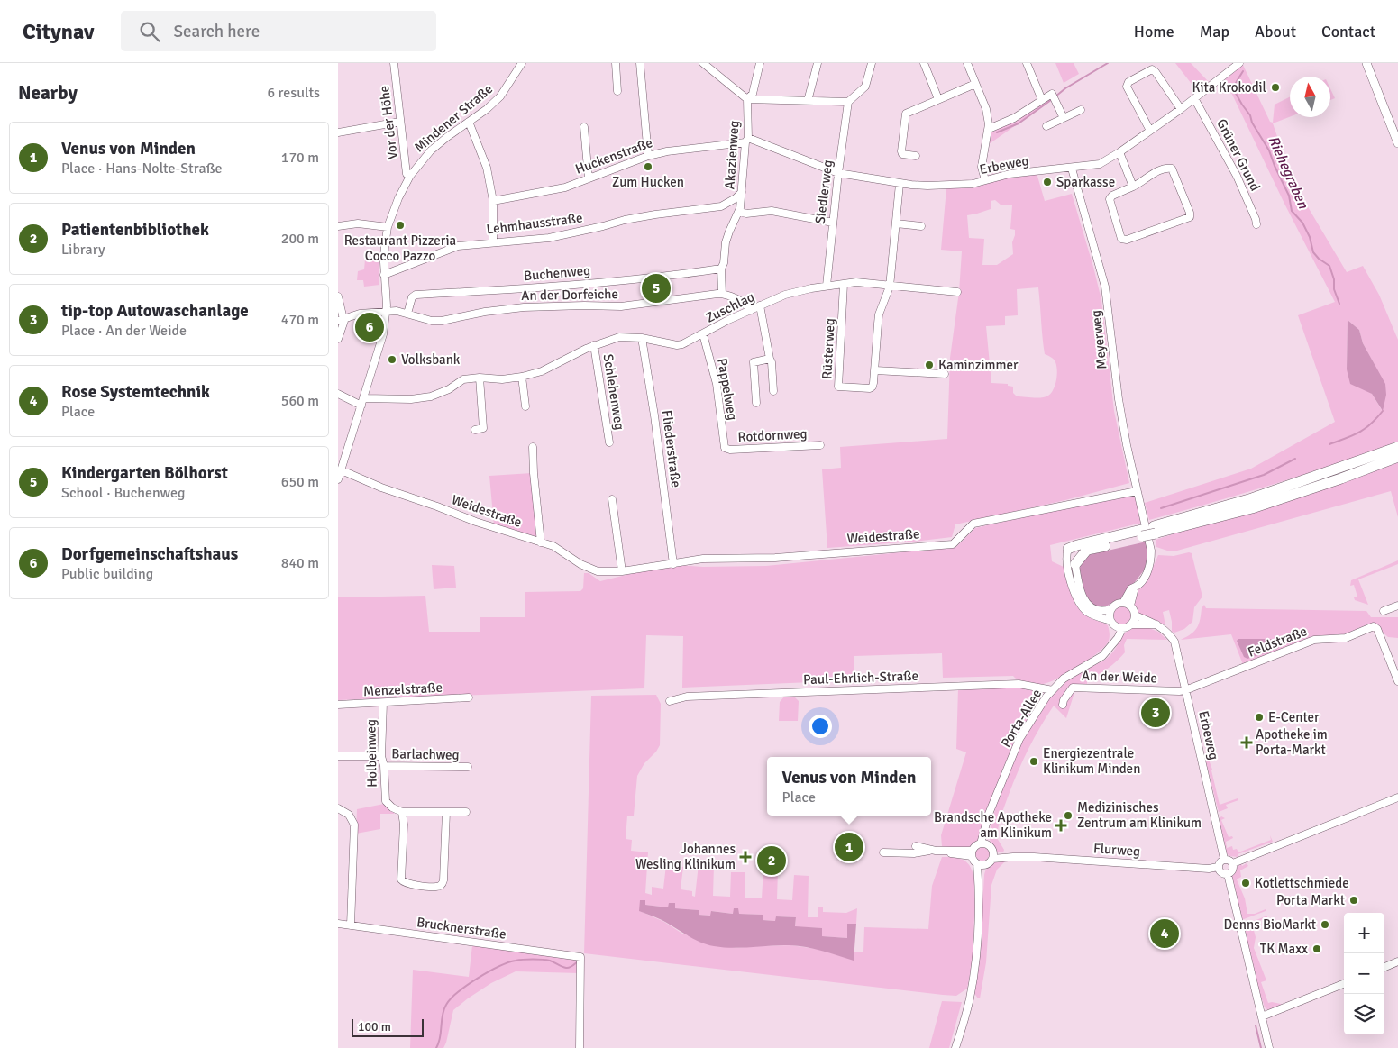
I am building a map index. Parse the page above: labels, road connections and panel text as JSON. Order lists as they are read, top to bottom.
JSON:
{
  "streets": {
    "street": [
      "Mindener Straße",
      "Vor der Höhe",
      "Akazienweg",
      "Grüner Grund",
      "Huckenstraße",
      "Erbeweg",
      "Siedlerweg",
      "Lehmhausstraße",
      "Buchenweg",
      "An der Dorfeiche",
      "Zuschlag",
      "Meyerweg",
      "Rüsterweg",
      "Pappelweg",
      "Schlehenweg",
      "Rotdornweg",
      "Fliederstraße",
      "Weidestraße",
      "Feldstraße",
      "An der Weide",
      "Paul-Ehrlich-Straße",
      "Menzelstraße",
      "Porta-Allee",
      "Holbeinweg",
      "Barlachweg",
      "Flurweg",
      "Brucknerstraße"
    ]
  },
  "crossings": [
    ["Mindener Straße", "Vor der Höhe"],
    ["Mindener Straße", "Lehmhausstraße"],
    ["Mindener Straße", "An der Dorfeiche"],
    ["Mindener Straße", "Zuschlag"],
    ["Mindener Straße", "Weidestraße"],
    ["Akazienweg", "Huckenstraße"],
    ["Akazienweg", "Erbeweg"],
    ["Akazienweg", "Lehmhausstraße"],
    ["Akazienweg", "Buchenweg"],
    ["Akazienweg", "An der Dorfeiche"],
    ["Grüner Grund", "Erbeweg"],
    ["Huckenstraße", "Erbeweg"],
    ["Erbeweg", "Siedlerweg"],
    ["Erbeweg", "Meyerweg"],
    ["Erbeweg", "Rüsterweg"],
    ["Erbeweg", "Feldstraße"],
    ["Erbeweg", "An der Weide"],
    ["Erbeweg", "Porta-Allee"],
    ["Erbeweg", "Flurweg"],
    ["Siedlerweg", "Zuschlag"],
    ["Buchenweg", "An der Dorfeiche"],
    ["Zuschlag", "Rüsterweg"],
    ["Zuschlag", "Pappelweg"],
    ["Zuschlag", "Schlehenweg"],
    ["Zuschlag", "Fliederstraße"],
    ["Meyerweg", "Weidestraße"],
    ["Pappelweg", "Rotdornweg"],
    ["Fliederstraße", "Weidestraße"],
    ["Feldstraße", "An der Weide"],
    ["Paul-Ehrlich-Straße", "Porta-Allee"],
    ["Menzelstraße", "Holbeinweg"],
    ["Porta-Allee", "Flurweg"],
    ["Holbeinweg", "Barlachweg"]
  ],
  "water": ["Riehegraben"],
  "places": {
    "other": [
      "Kita Krokodil",
      "Zum Hucken",
      "Sparkasse",
      "Restaurant Pizzeria Cocco Pazzo",
      "Volksbank",
      "Kaminzimmer",
      "E-Center",
      "Energiezentrale Klinikum Minden",
      "Medizinisches Zentrum am Klinikum",
      "Kotlettschmiede",
      "Porta Markt",
      "Denns BioMarkt",
      "TK Maxx"
    ],
    "health": ["Apotheke im Porta-Markt", "Brandsche Apotheke am Klinikum", "Johannes Wesling Klinikum"]
  },
  "scale_bar": "100 m",
  "north": "top",
  "page": {
    "header": "Citynav",
    "search": "Search here",
    "nav": [
      "Home",
      "Map",
      "About",
      "Contact"
    ],
    "heading": ["Nearby", "6 results"],
    "list": [
      {
        "mark": "1",
        "name": "Venus von Minden",
        "note": "Place · Hans-Nolte-Straße",
        "value": "170 m"
      },
      {
        "mark": "2",
        "name": "Patientenbibliothek",
        "note": "Library",
        "value": "200 m"
      },
      {
        "mark": "3",
        "name": "tip-top Autowaschanlage",
        "note": "Place · An der Weide",
        "value": "470 m"
      },
      {
        "mark": "4",
        "name": "Rose Systemtechnik",
        "note": "Place",
        "value": "560 m"
      },
      {
        "mark": "5",
        "name": "Kindergarten Bölhorst",
        "note": "School · Buchenweg",
        "value": "650 m"
      },
      {
        "mark": "6",
        "name": "Dorfgemeinschaftshaus",
        "note": "Public building",
        "value": "840 m"
      }
    ],
    "pins": [
      "5",
      "6",
      "3",
      "1",
      "2",
      "4"
    ],
    "popup": ["Venus von Minden", "Place"],
    "map_buttons": ["+", "−"],
    "scale": "100 m"
  }
}
